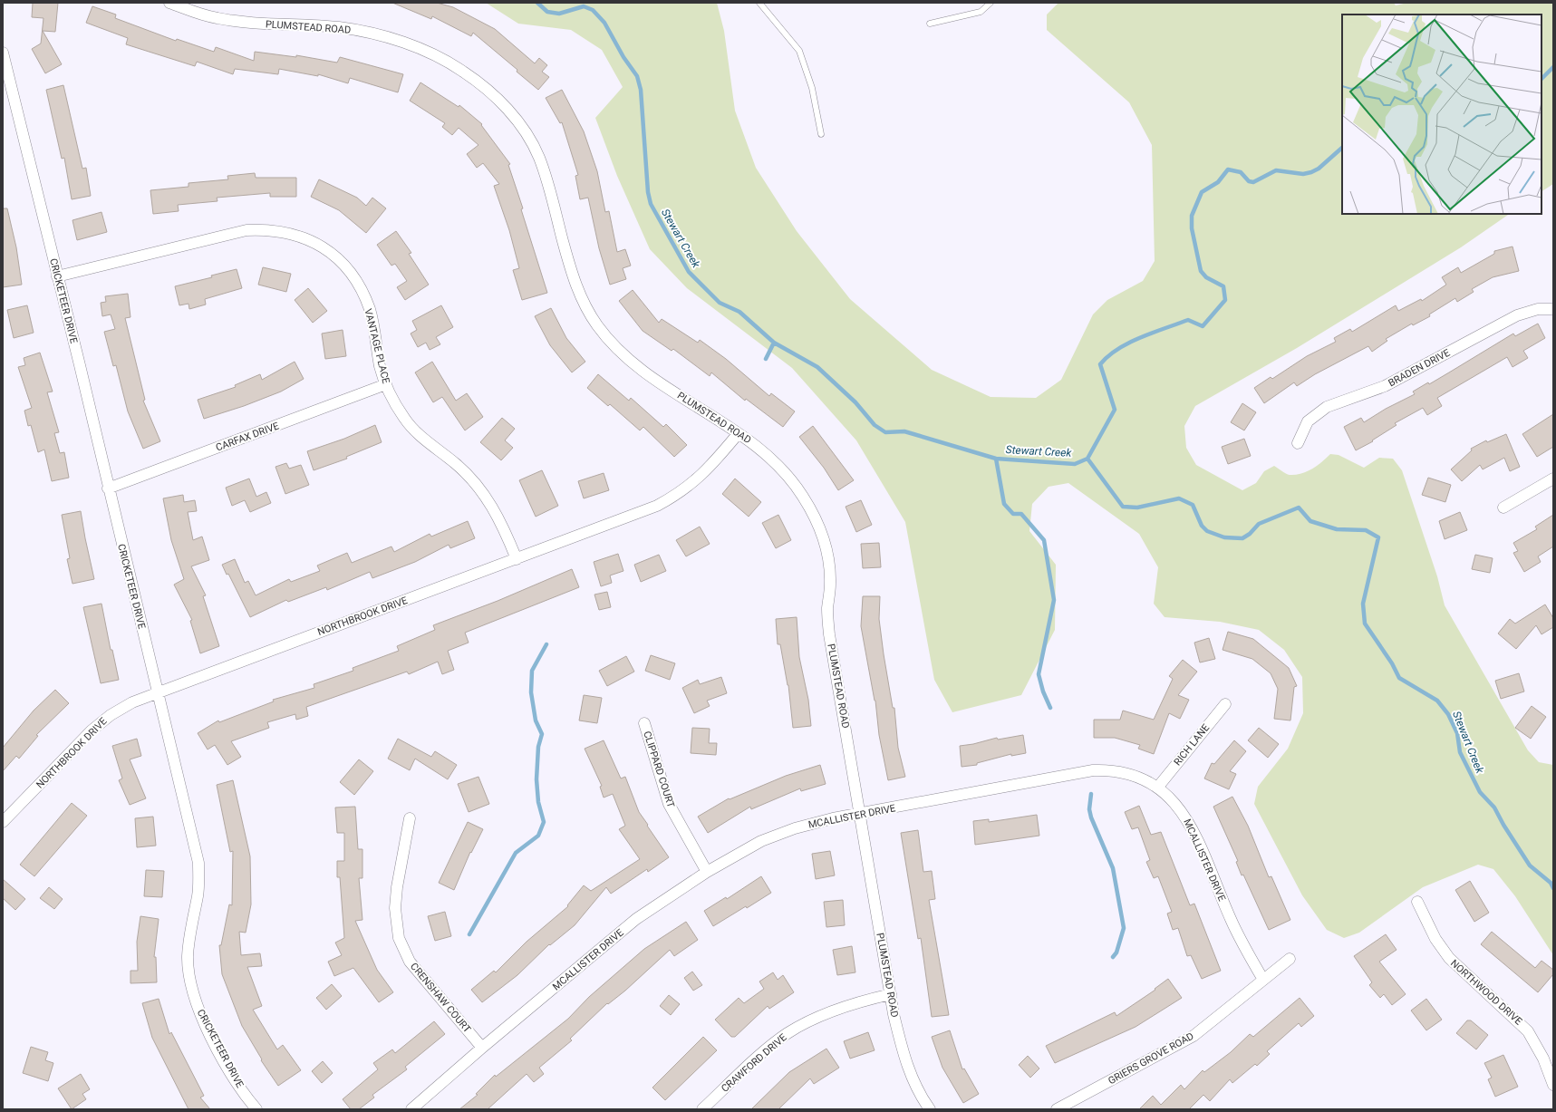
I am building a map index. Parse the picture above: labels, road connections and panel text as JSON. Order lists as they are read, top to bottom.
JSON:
{
  "streets": {
    "street": [
      "PLUMSTEAD ROAD",
      "CRICKETEER DRIVE",
      "VANTAGE PLACE",
      "BRADEN DRIVE",
      "CARFAX DRIVE",
      "NORTHBROOK DRIVE",
      "RICH LANE",
      "CLIPPARD COURT",
      "MCALLISTER DRIVE",
      "NORTHWOOD DRIVE",
      "CRENSHAW COURT",
      "GRIERS GROVE ROAD",
      "CRAWFORD DRIVE"
    ]
  },
  "crossings": [
    ["PLUMSTEAD ROAD", "NORTHBROOK DRIVE"],
    ["PLUMSTEAD ROAD", "MCALLISTER DRIVE"],
    ["PLUMSTEAD ROAD", "CRAWFORD DRIVE"],
    ["CRICKETEER DRIVE", "VANTAGE PLACE"],
    ["CRICKETEER DRIVE", "CARFAX DRIVE"],
    ["CRICKETEER DRIVE", "NORTHBROOK DRIVE"],
    ["VANTAGE PLACE", "CARFAX DRIVE"],
    ["VANTAGE PLACE", "NORTHBROOK DRIVE"],
    ["RICH LANE", "MCALLISTER DRIVE"],
    ["CLIPPARD COURT", "MCALLISTER DRIVE"],
    ["MCALLISTER DRIVE", "CRENSHAW COURT"],
    ["MCALLISTER DRIVE", "GRIERS GROVE ROAD"]
  ],
  "water": ["Stewart Creek"]
}
